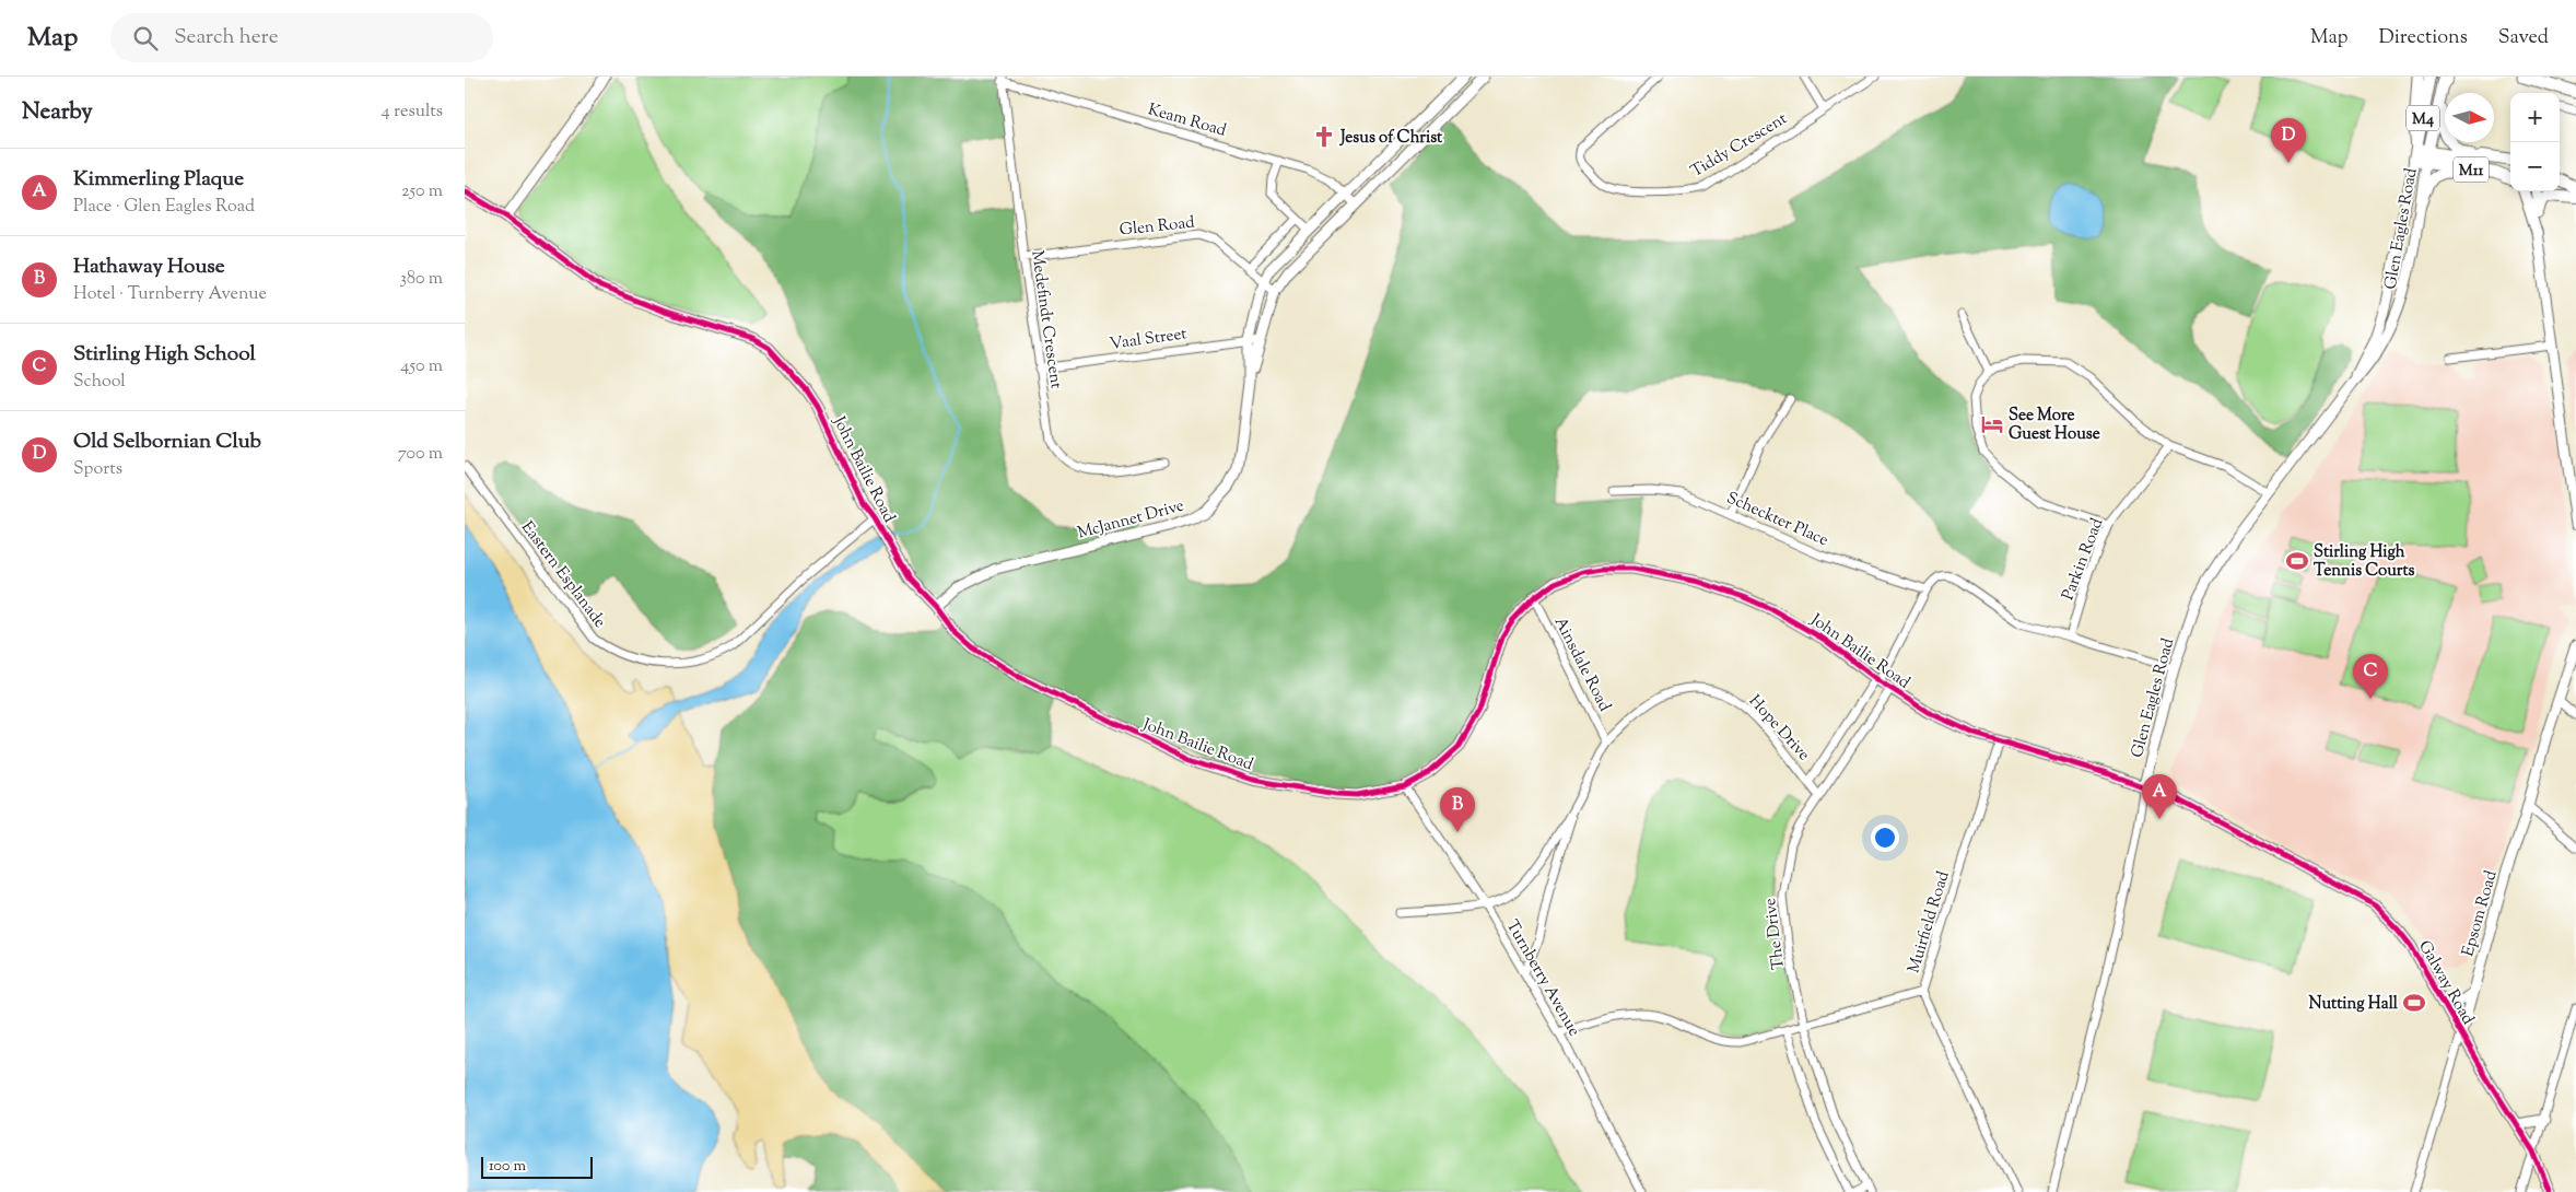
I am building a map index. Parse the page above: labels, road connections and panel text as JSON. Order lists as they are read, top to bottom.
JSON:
{
  "streets": {
    "main road": ["M4", "M11"],
    "street": [
      "Keam Road",
      "Tiddy Crescent",
      "Glen Road",
      "Glen Eagles Road",
      "Medefindt Crescent",
      "Vaal Street",
      "John Bailie Road",
      "McJannet Drive",
      "Scheckter Place",
      "Parkin Road",
      "Eastern Esplanade",
      "Ainsdale Road",
      "Hope Drive",
      "Epsom Road",
      "Muirfield Road",
      "The Drive",
      "Turnberry Avenue",
      "Galway Road"
    ]
  },
  "crossings": [
    ["M4", "M11"],
    ["M4", "Glen Eagles Road"],
    ["Keam Road", "Medefindt Crescent"],
    ["Keam Road", "McJannet Drive"],
    ["M11", "Glen Eagles Road"],
    ["Glen Road", "Medefindt Crescent"],
    ["Glen Road", "McJannet Drive"],
    ["Glen Eagles Road", "John Bailie Road"],
    ["Glen Eagles Road", "Galway Road"],
    ["Medefindt Crescent", "Vaal Street"],
    ["Vaal Street", "McJannet Drive"],
    ["John Bailie Road", "McJannet Drive"],
    ["John Bailie Road", "Eastern Esplanade"],
    ["John Bailie Road", "Ainsdale Road"],
    ["John Bailie Road", "Muirfield Road"],
    ["John Bailie Road", "The Drive"],
    ["John Bailie Road", "Turnberry Avenue"],
    ["John Bailie Road", "Galway Road"],
    ["Ainsdale Road", "Hope Drive"],
    ["Hope Drive", "The Drive"],
    ["Hope Drive", "Turnberry Avenue"],
    ["Epsom Road", "Galway Road"]
  ],
  "places": {
    "church": ["Jesus of Christ"],
    "hotel": ["See More Guest House"],
    "sports": ["Stirling High Tennis Courts", "Nutting Hall"]
  },
  "scale_bar": "100 m",
  "north": "right",
  "page": {
    "header": "Map",
    "search": "Search here",
    "nav": ["Map", "Directions", "Saved"],
    "heading": ["Nearby", "4 results"],
    "map_buttons": ["+", "−"],
    "pins": [
      "D",
      "C",
      "A",
      "B"
    ],
    "list": [
      {
        "mark": "A",
        "name": "Kimmerling Plaque",
        "note": "Place · Glen Eagles Road",
        "value": "250 m"
      },
      {
        "mark": "B",
        "name": "Hathaway House",
        "note": "Hotel · Turnberry Avenue",
        "value": "380 m"
      },
      {
        "mark": "C",
        "name": "Stirling High School",
        "note": "School",
        "value": "450 m"
      },
      {
        "mark": "D",
        "name": "Old Selbornian Club",
        "note": "Sports",
        "value": "700 m"
      }
    ],
    "scale": "100 m"
  }
}
